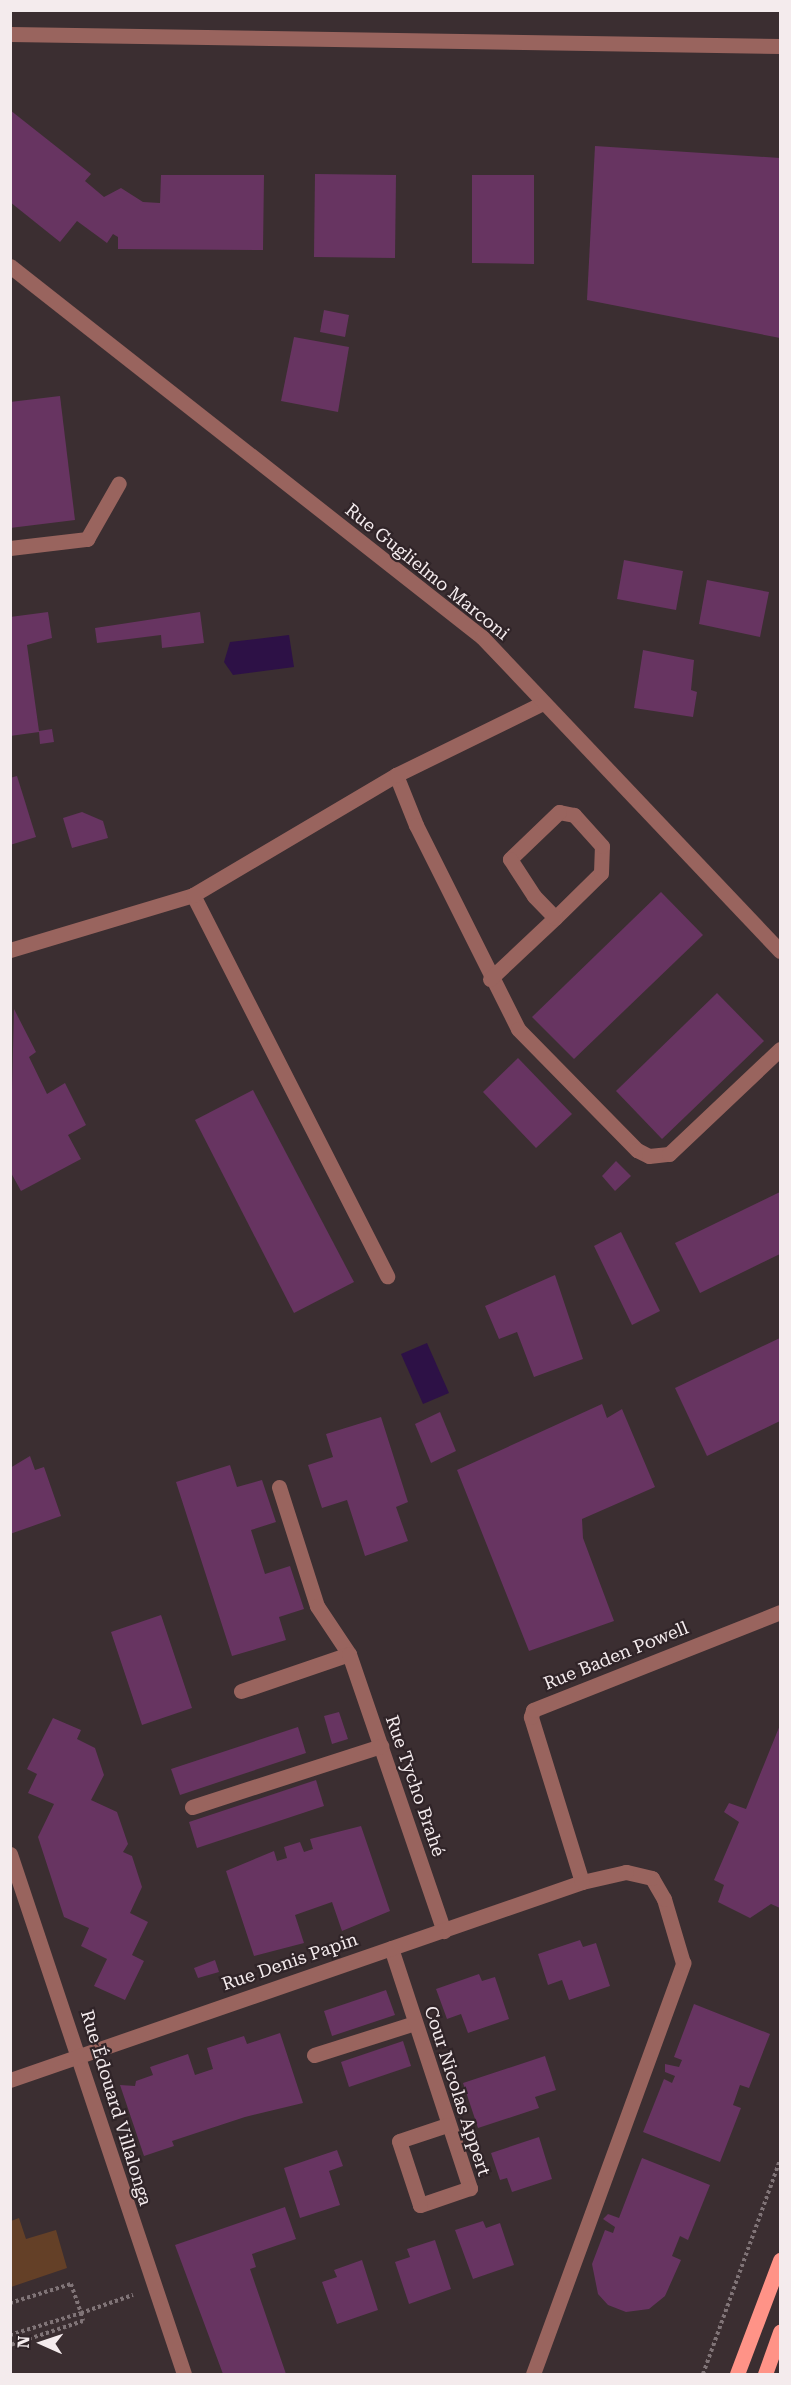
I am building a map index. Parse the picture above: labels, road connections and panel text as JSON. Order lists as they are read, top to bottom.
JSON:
{
  "streets": {
    "street": [
      "Rue Guglielmo Marconi",
      "Rue Baden Powell",
      "Rue Tycho Brahé",
      "Rue Denis Papin",
      "Cour Nicolas Appert",
      "Rue Édouard Villalonga"
    ]
  },
  "crossings": [
    ["Rue Baden Powell", "Rue Denis Papin"],
    ["Rue Tycho Brahé", "Rue Denis Papin"],
    ["Rue Denis Papin", "Cour Nicolas Appert"],
    ["Rue Denis Papin", "Rue Édouard Villalonga"]
  ],
  "north": "left"
}
